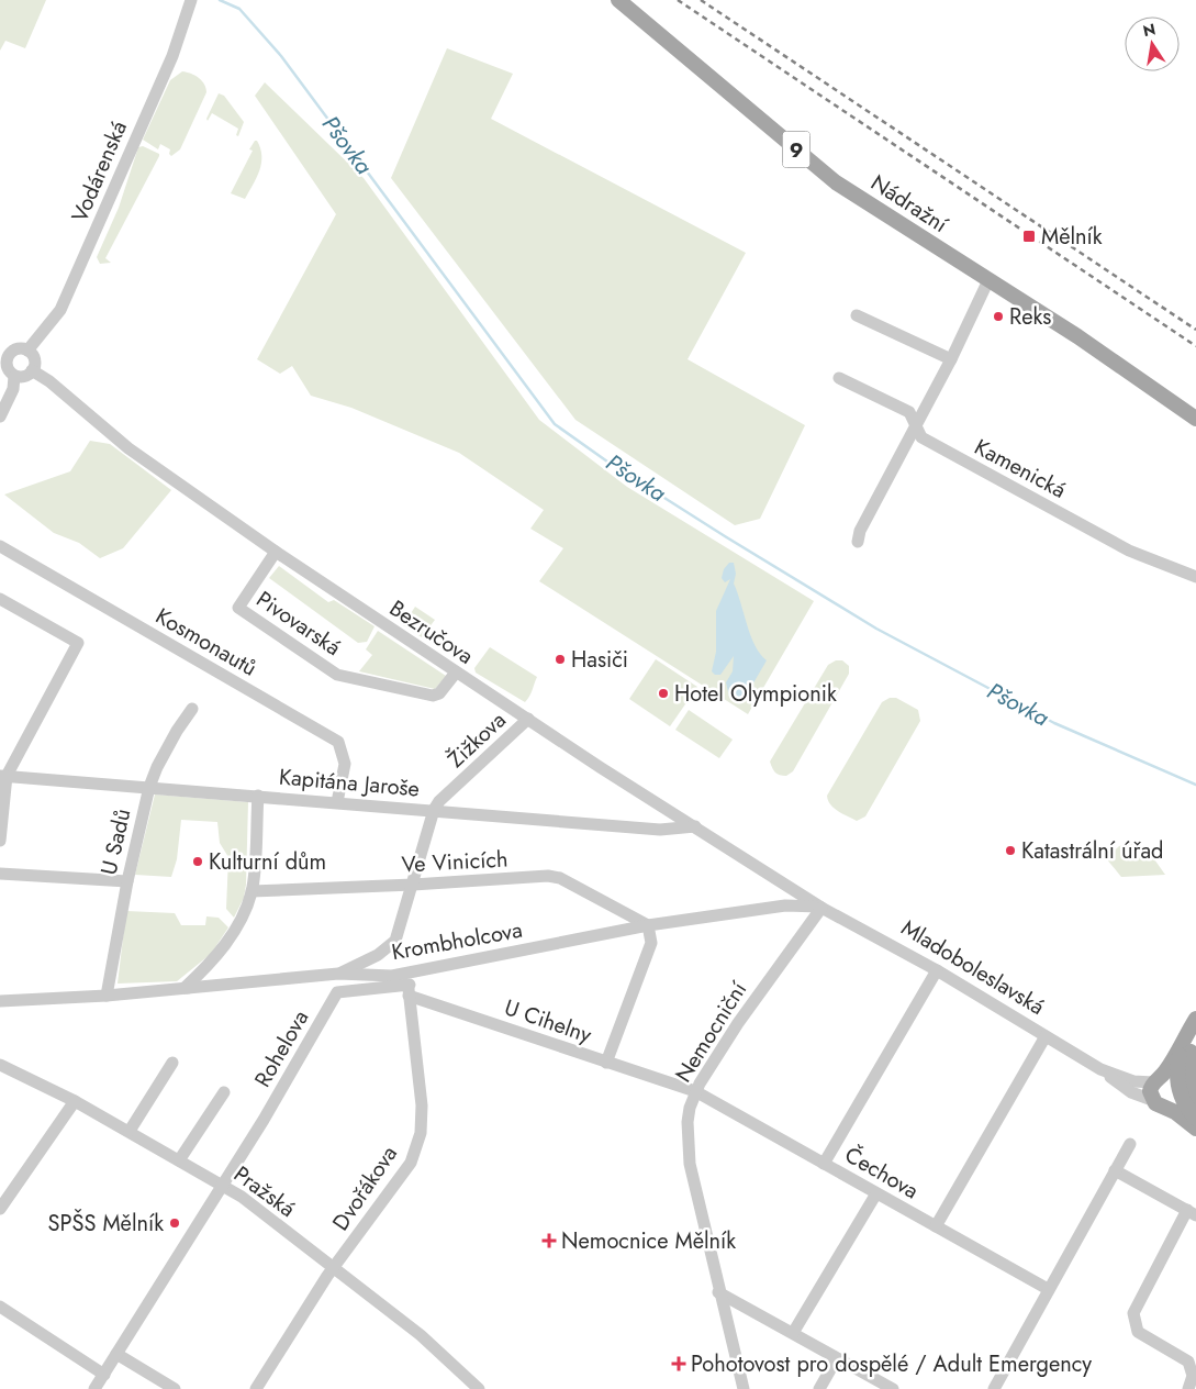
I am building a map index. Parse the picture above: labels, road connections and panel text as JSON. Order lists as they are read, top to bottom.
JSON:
{
  "streets": {
    "main road": ["9", "Nádražní", "Mladoboleslavská"],
    "street": [
      "Vodárenská",
      "Kamenická",
      "Pivovarská",
      "Bezručova",
      "Kosmonautů",
      "Žižkova",
      "Kapitána Jaroše",
      "U Sadů",
      "Ve Vinicích",
      "Krombholcova",
      "U Cihelny",
      "Nemocniční",
      "Rohelova",
      "Čechova",
      "Dvořákova",
      "Pražská"
    ]
  },
  "crossings": [
    ["Vodárenská", "Bezručova"],
    ["Pivovarská", "Bezručova"],
    ["Bezručova", "Žižkova"],
    ["Bezručova", "Kapitána Jaroše"],
    ["Bezručova", "Krombholcova"],
    ["Bezručova", "Mladoboleslavská"],
    ["Bezručova", "Nemocniční"],
    ["Kosmonautů", "Kapitána Jaroše"],
    ["Žižkova", "Kapitána Jaroše"],
    ["Žižkova", "Ve Vinicích"],
    ["Žižkova", "Krombholcova"],
    ["Kapitána Jaroše", "U Sadů"],
    ["U Sadů", "Krombholcova"],
    ["Ve Vinicích", "Krombholcova"],
    ["Krombholcova", "Mladoboleslavská"],
    ["Krombholcova", "U Cihelny"],
    ["Krombholcova", "Nemocniční"],
    ["Krombholcova", "Rohelova"],
    ["Krombholcova", "Dvořákova"],
    ["Mladoboleslavská", "Nemocniční"],
    ["U Cihelny", "Nemocniční"],
    ["U Cihelny", "Rohelova"],
    ["U Cihelny", "Čechova"],
    ["U Cihelny", "Dvořákova"],
    ["Nemocniční", "Čechova"],
    ["Rohelova", "Dvořákova"],
    ["Rohelova", "Pražská"],
    ["Dvořákova", "Pražská"]
  ],
  "water": ["Pšovka"],
  "places": {
    "transit": ["Mělník"],
    "other": [
      "Reks",
      "Hasiči",
      "Hotel Olympionik",
      "Katastrální úřad",
      "Kulturní dům",
      "SPŠS Mělník"
    ],
    "health": ["Nemocnice Mělník", "Pohotovost pro dospělé / Adult Emergency"]
  },
  "north": "top"
}
